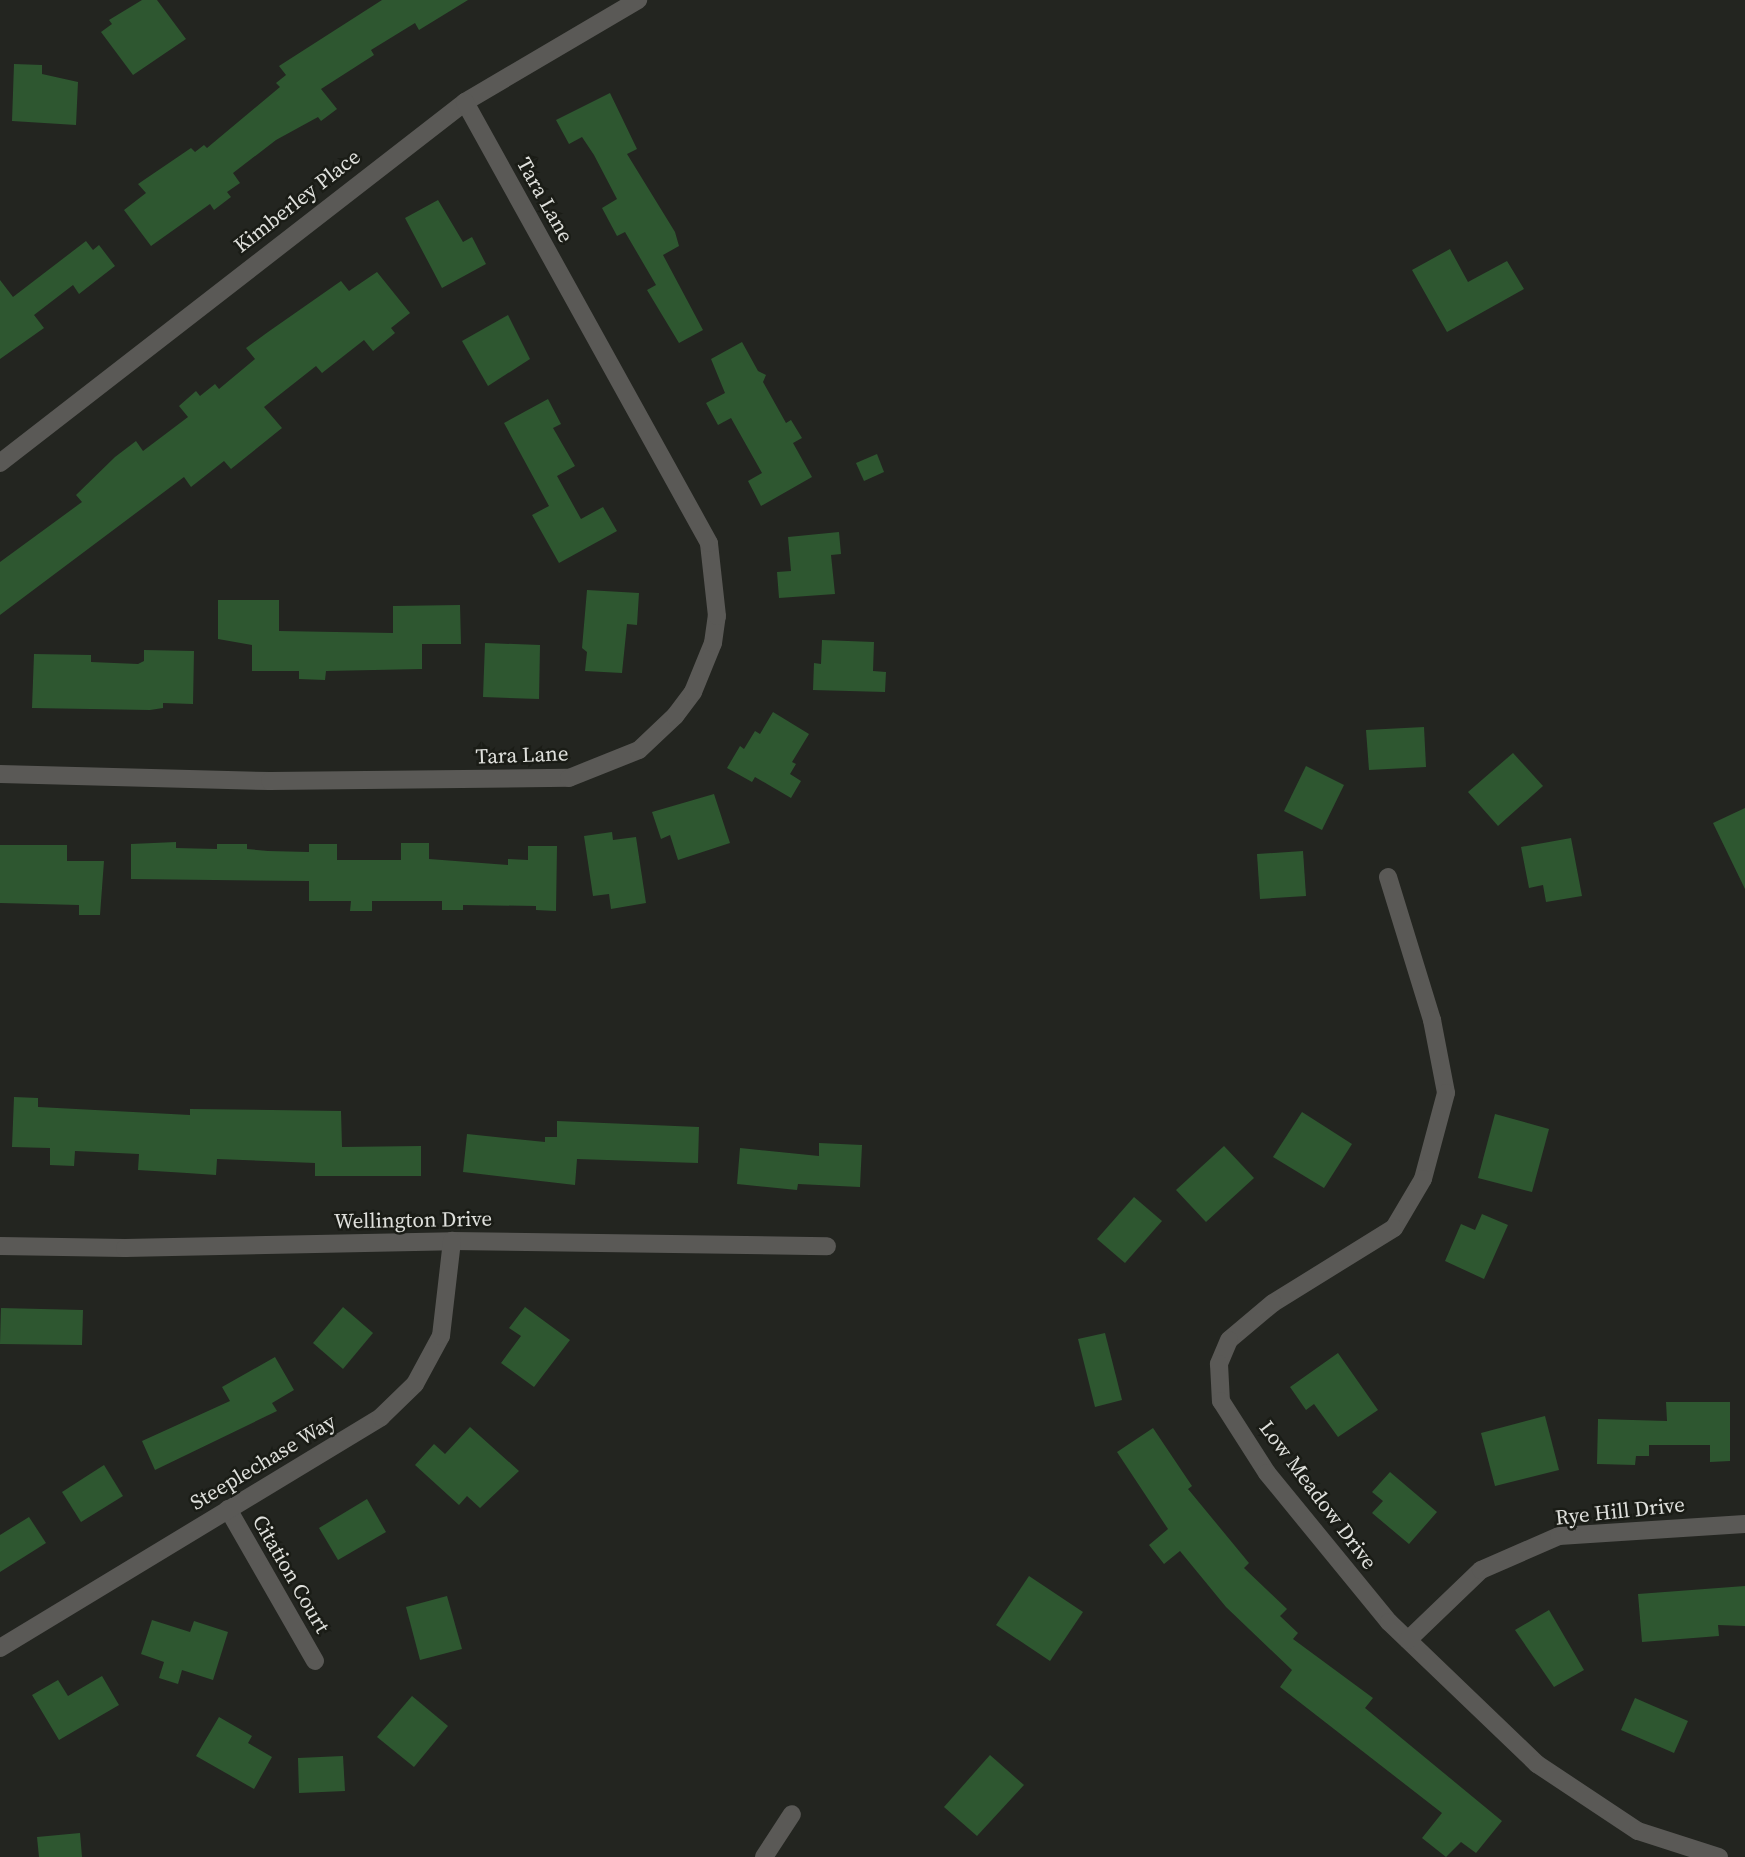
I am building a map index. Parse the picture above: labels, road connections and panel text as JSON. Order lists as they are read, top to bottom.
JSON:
{
  "streets": {
    "street": [
      "Tara Lane",
      "Kimberley Place",
      "Wellington Drive",
      "Steeplechase Way",
      "Low Meadow Drive",
      "Rye Hill Drive",
      "Citation Court"
    ]
  },
  "crossings": [
    ["Tara Lane", "Kimberley Place"],
    ["Wellington Drive", "Steeplechase Way"],
    ["Steeplechase Way", "Citation Court"],
    ["Low Meadow Drive", "Rye Hill Drive"]
  ]
}
